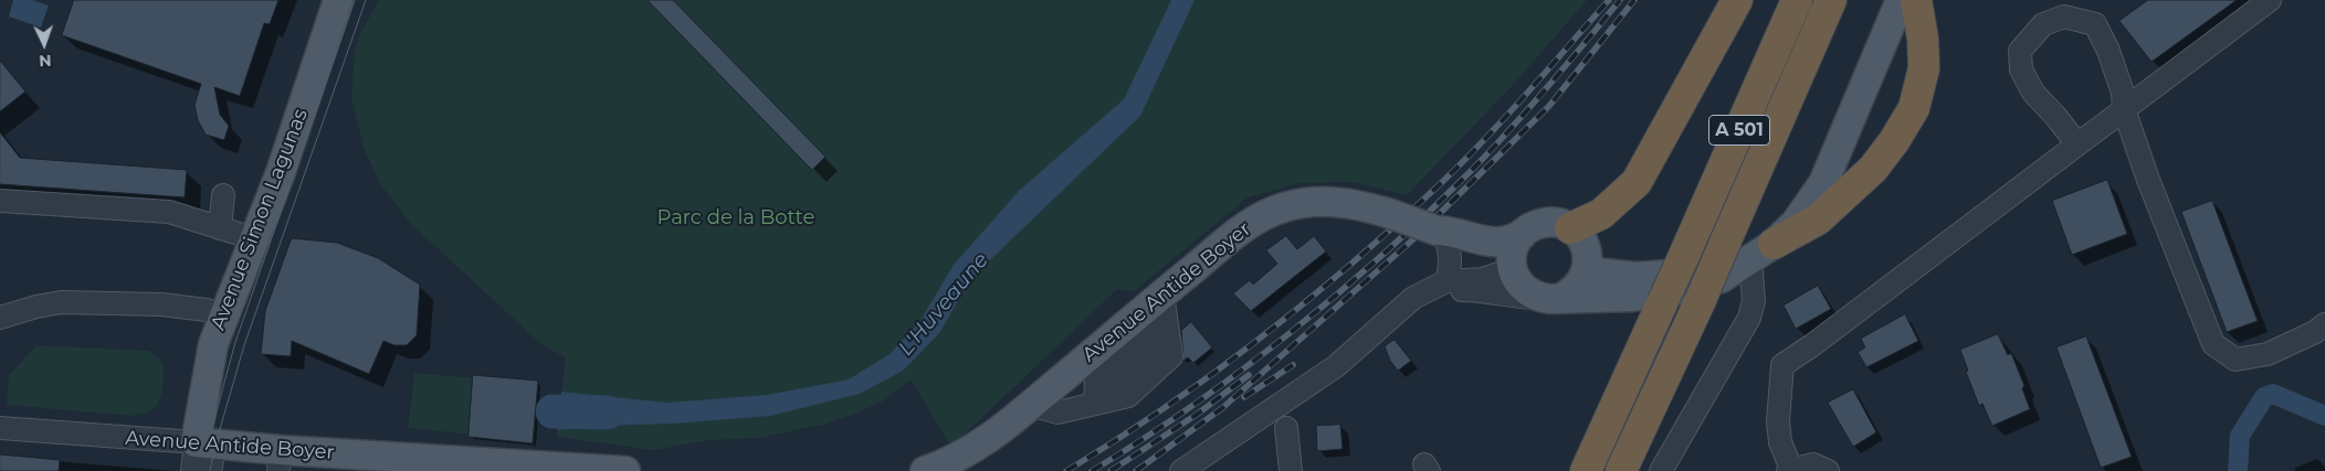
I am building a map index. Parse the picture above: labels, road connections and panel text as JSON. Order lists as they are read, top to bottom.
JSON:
{
  "streets": {
    "highway": ["A 501"],
    "main road": ["Avenue Simon Lagunas", "Avenue Antide Boyer"]
  },
  "crossings": [
    ["Avenue Simon Lagunas", "Avenue Antide Boyer"]
  ],
  "water": ["L'Huveaune"],
  "parks": ["Parc de la Botte"],
  "north": "bottom"
}
